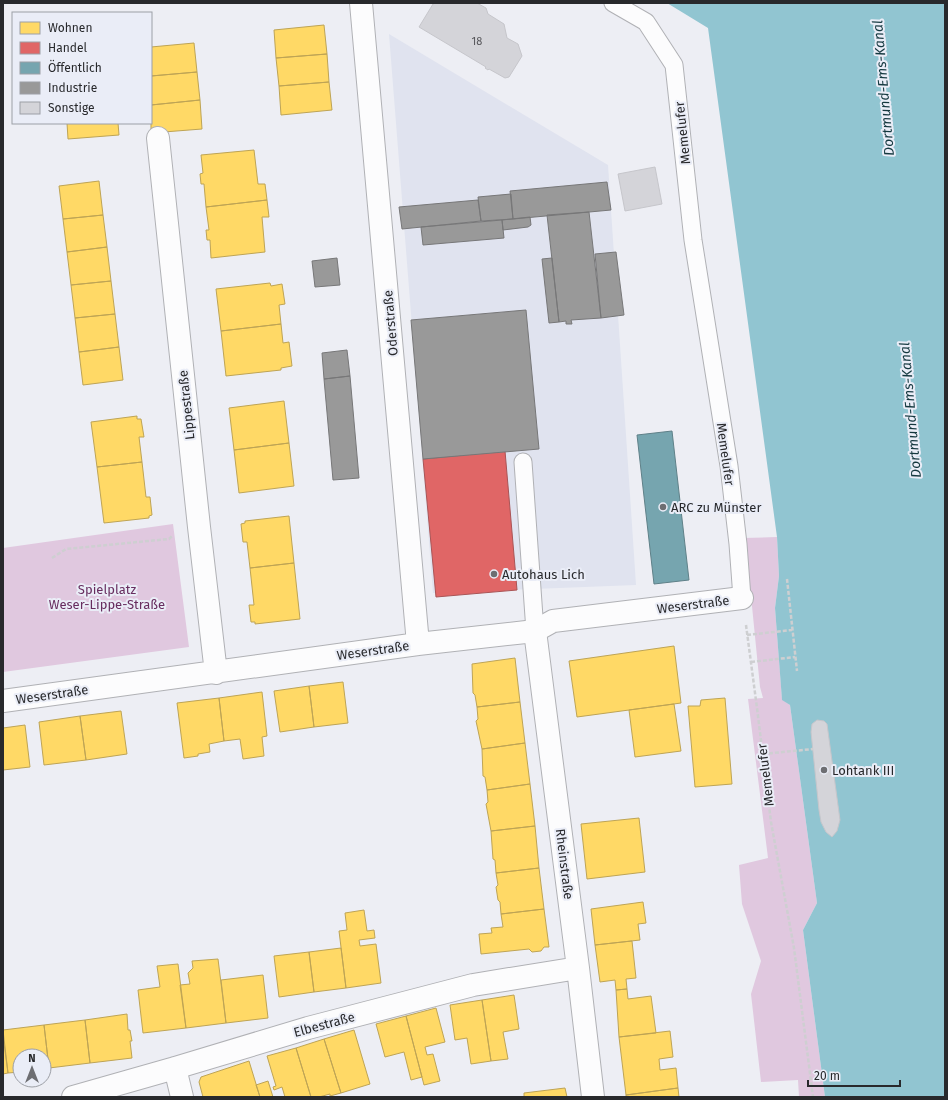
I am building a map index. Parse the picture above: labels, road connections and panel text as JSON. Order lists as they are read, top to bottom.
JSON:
{
  "streets": {
    "street": [
      "Oderstraße",
      "Lippestraße",
      "Weserstraße",
      "Rheinstraße",
      "Elbestraße"
    ],
    "lane": ["Memelufer"]
  },
  "crossings": [
    ["Memelufer", "Weserstraße"],
    ["Oderstraße", "Weserstraße"],
    ["Lippestraße", "Weserstraße"],
    ["Weserstraße", "Rheinstraße"],
    ["Rheinstraße", "Elbestraße"]
  ],
  "water": ["Dortmund-Ems-Kanal"],
  "parks": ["Spielplatz Weser-Lippe-Straße"],
  "places": ["ARC zu Münster", "Autohaus Lich", "Lohtank III"],
  "house_numbers": ["18"],
  "legend": [
    "Wohnen",
    "Handel",
    "Öffentlich",
    "Industrie",
    "Sonstige"
  ],
  "scale_bar": "20 m",
  "north": "top"
}
